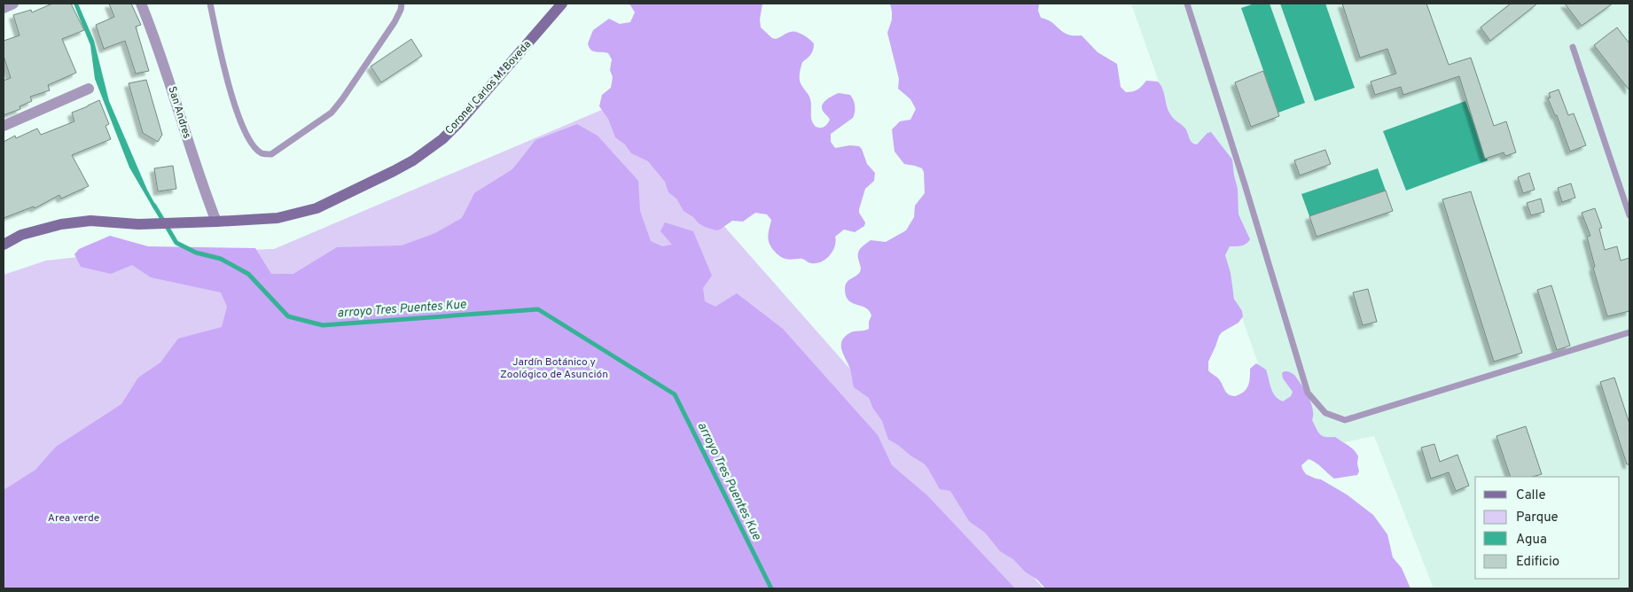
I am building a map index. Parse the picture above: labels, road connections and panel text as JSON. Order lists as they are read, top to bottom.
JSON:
{
  "streets": {
    "street": ["Coronel Carlos M. Boveda", "San Andres"]
  },
  "crossings": [
    ["Coronel Carlos M. Boveda", "San Andres"]
  ],
  "water": ["arroyo Tres Puentes Kue"],
  "parks": ["Jardín Botánico y Zoológico de Asunción", "Area verde"],
  "legend": [
    "Calle",
    "Parque",
    "Agua",
    "Edificio"
  ]
}
